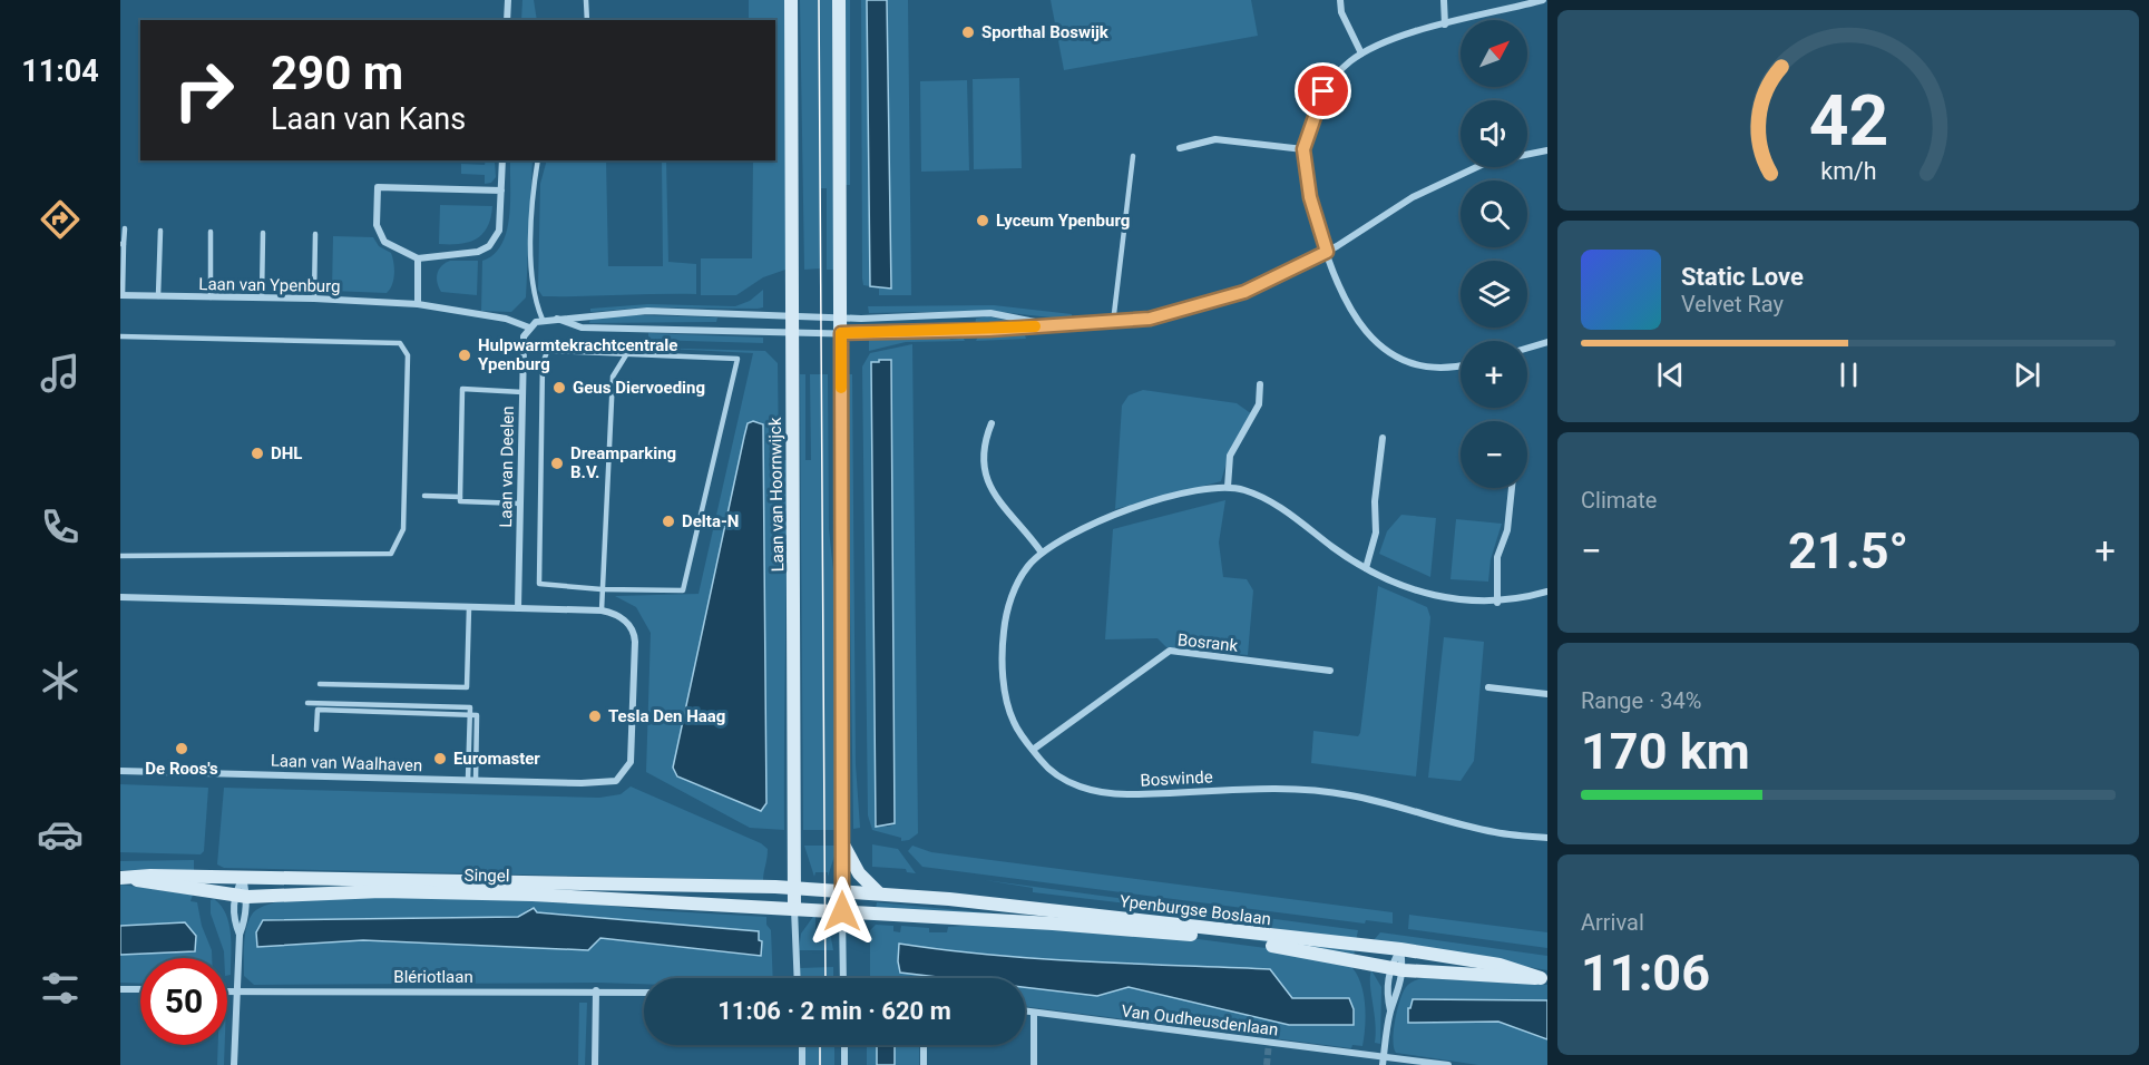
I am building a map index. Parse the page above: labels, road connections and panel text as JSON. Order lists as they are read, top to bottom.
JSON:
{
  "streets": {
    "main road": ["Laan van Hoornwijck", "Singel", "Ypenburgse Boslaan"],
    "street": [
      "Laan van Ypenburg",
      "Laan van Deelen",
      "Bosrank",
      "Laan van Waalhaven",
      "Boswinde",
      "Blériotlaan",
      "Van Oudheusdenlaan"
    ]
  },
  "crossings": [
    ["Laan van Ypenburg", "Laan van Deelen"],
    ["Laan van Deelen", "Laan van Waalhaven"],
    ["Laan van Hoornwijck", "Singel"],
    ["Bosrank", "Boswinde"],
    ["Singel", "Ypenburgse Boslaan"]
  ],
  "places": [
    "Sporthal Boswijk",
    "Lyceum Ypenburg",
    "Hulpwarmtekrachtcentrale Ypenburg",
    "Geus Diervoeding",
    "DHL",
    "Dreamparking B.V.",
    "Delta-N",
    "Tesla Den Haag",
    "De Roos's",
    "Euromaster"
  ],
  "north": "top right",
  "page": {
    "tabs": "11:04",
    "map_buttons": ["+", "−"],
    "turn": ["290 m", "Laan van Kans"],
    "song": ["Static Love", "Velvet Ray"],
    "tile": [
      "Climate",
      ["Range · 34%", "170 km"],
      ["Arrival", "11:06"]
    ],
    "heat": ["−", "21.5°", "+"],
    "limit": "50",
    "trip": "11:06 · 2 min · 620 m",
    "gauge": ["42", "km/h"]
  }
}
